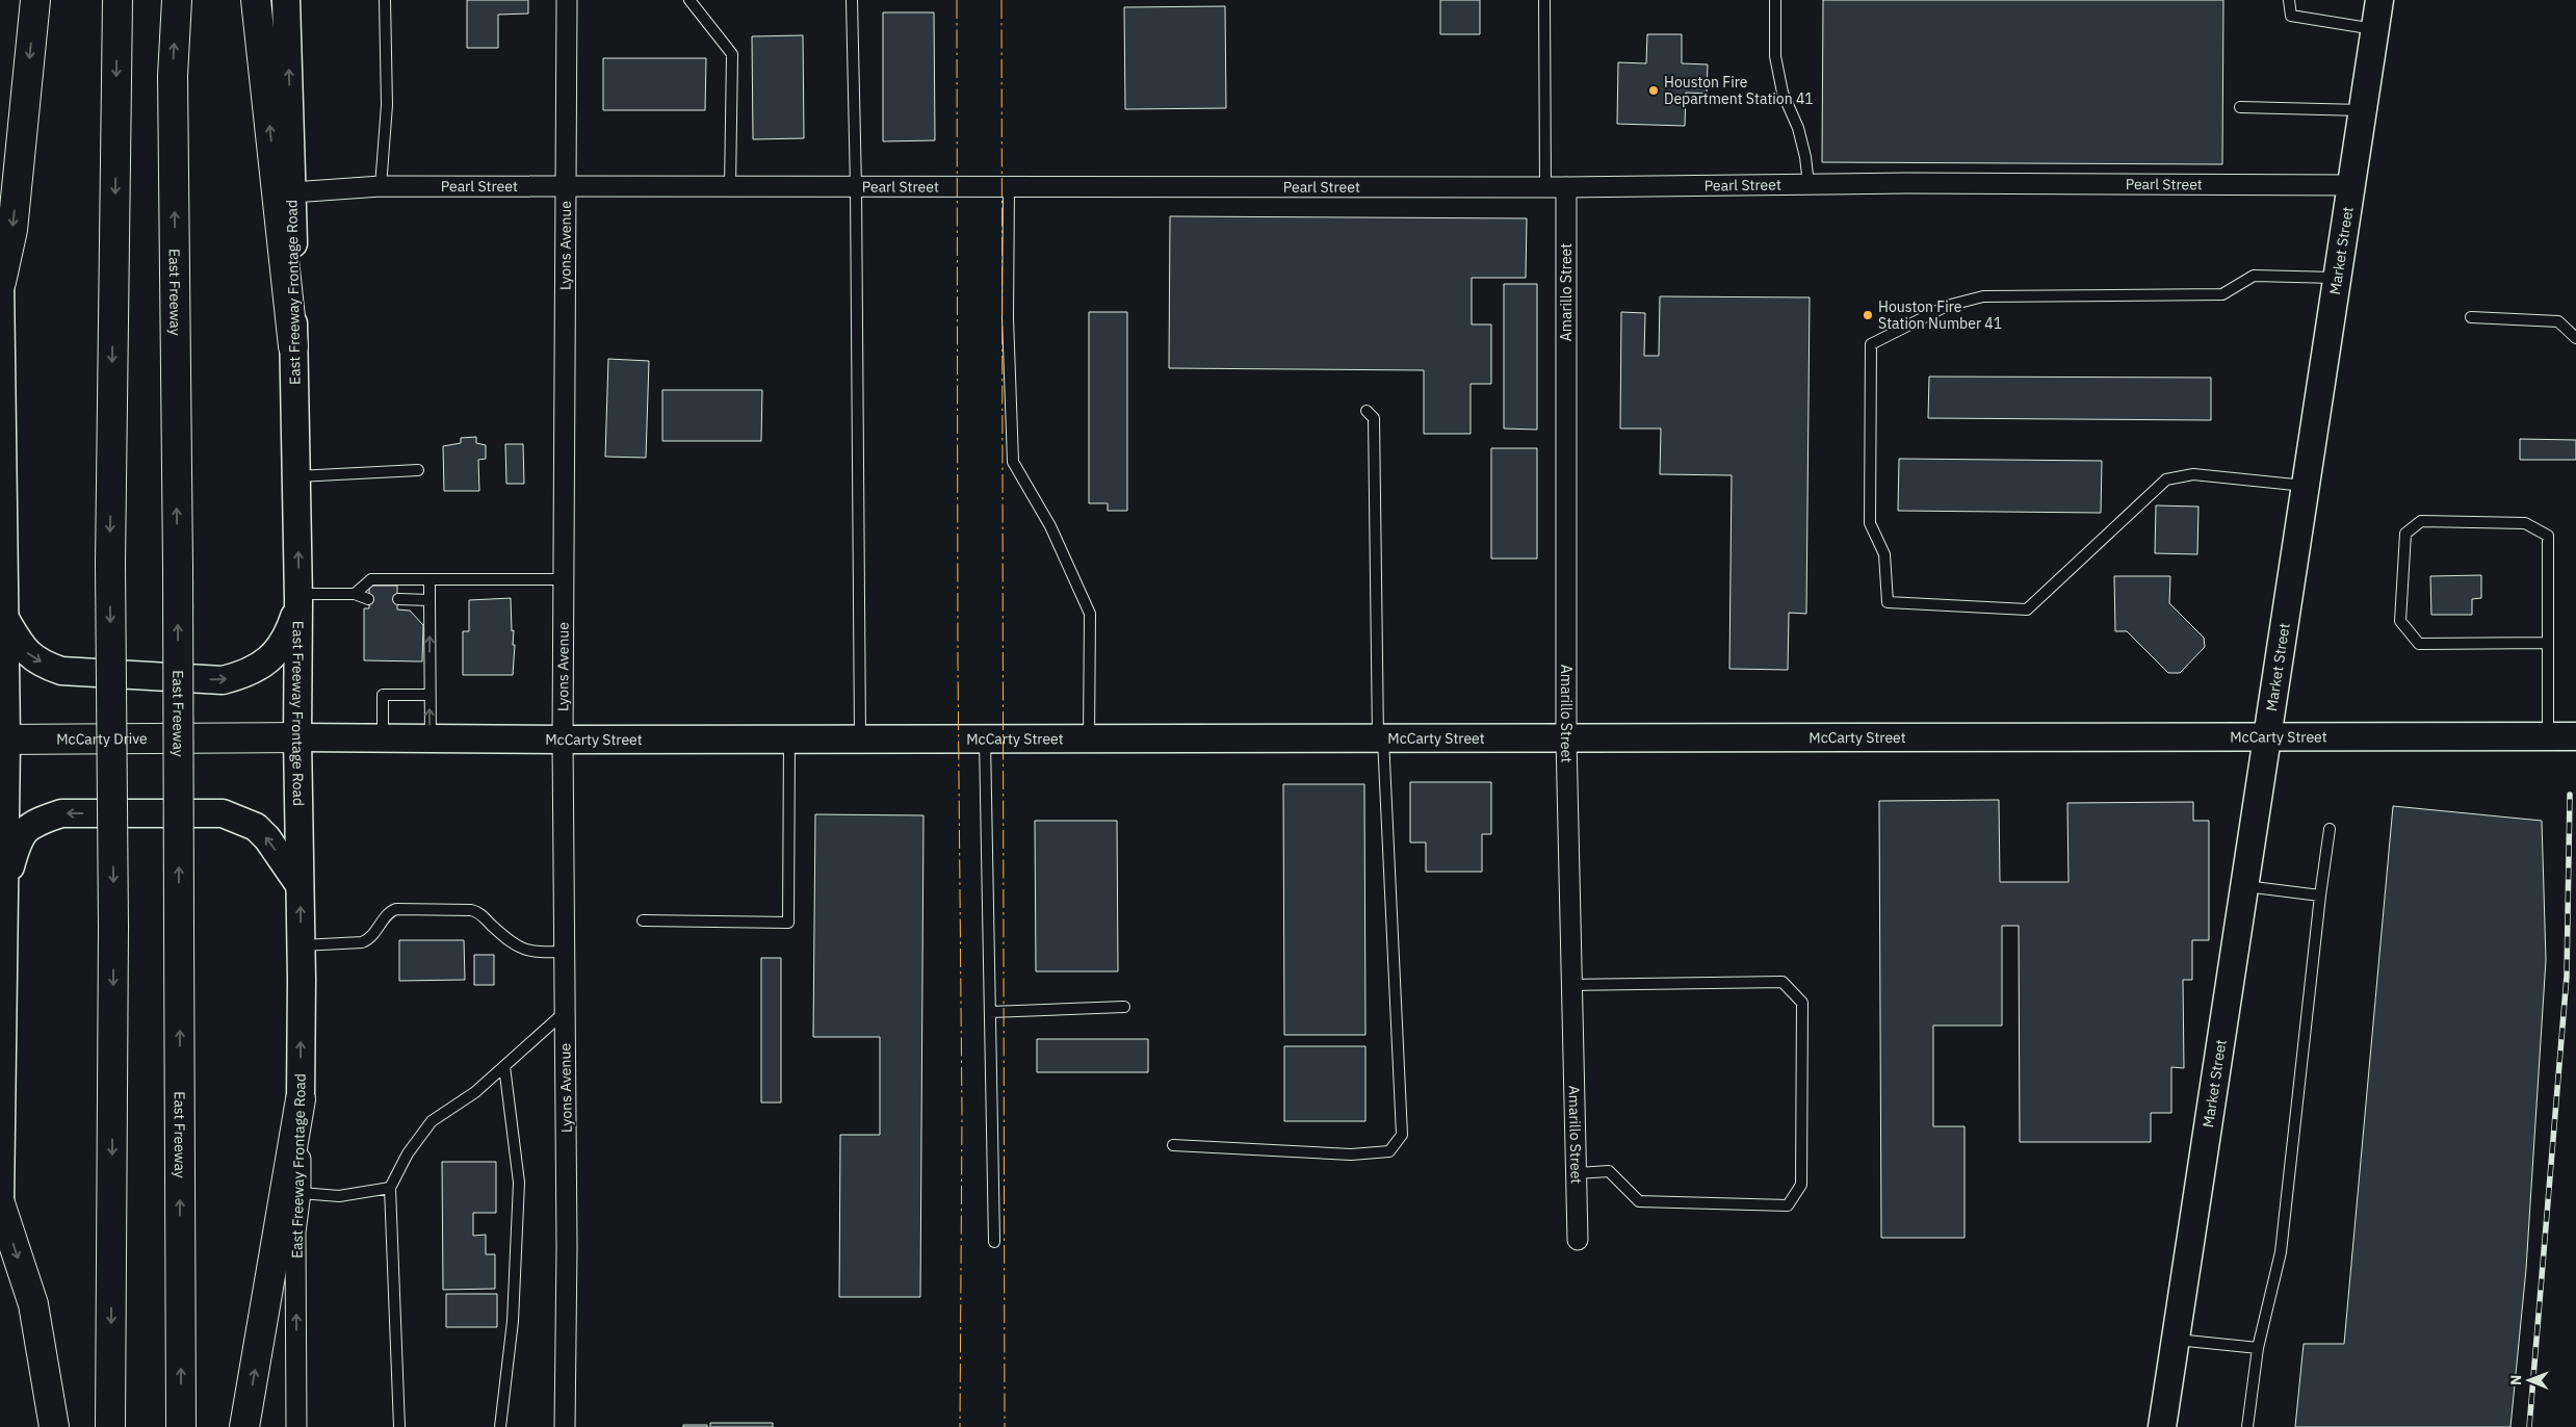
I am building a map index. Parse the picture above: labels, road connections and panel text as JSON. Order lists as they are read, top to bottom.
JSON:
{
  "streets": {
    "main road": [
      "Market Street",
      "East Freeway",
      "East Freeway Frontage Road",
      "McCarty Street",
      "McCarty Drive"
    ],
    "street": ["Pearl Street", "Lyons Avenue", "Amarillo Street"]
  },
  "crossings": [
    ["Pearl Street", "Lyons Avenue"],
    ["Pearl Street", "Market Street"],
    ["Pearl Street", "East Freeway Frontage Road"],
    ["Pearl Street", "Amarillo Street"],
    ["Lyons Avenue", "McCarty Street"],
    ["Market Street", "McCarty Street"],
    ["East Freeway Frontage Road", "McCarty Street"],
    ["East Freeway Frontage Road", "McCarty Drive"],
    ["Amarillo Street", "McCarty Street"],
    ["McCarty Street", "McCarty Drive"]
  ],
  "places": ["Houston Fire Department Station 41", "Houston Fire Station Number 41"],
  "north": "left"
}
